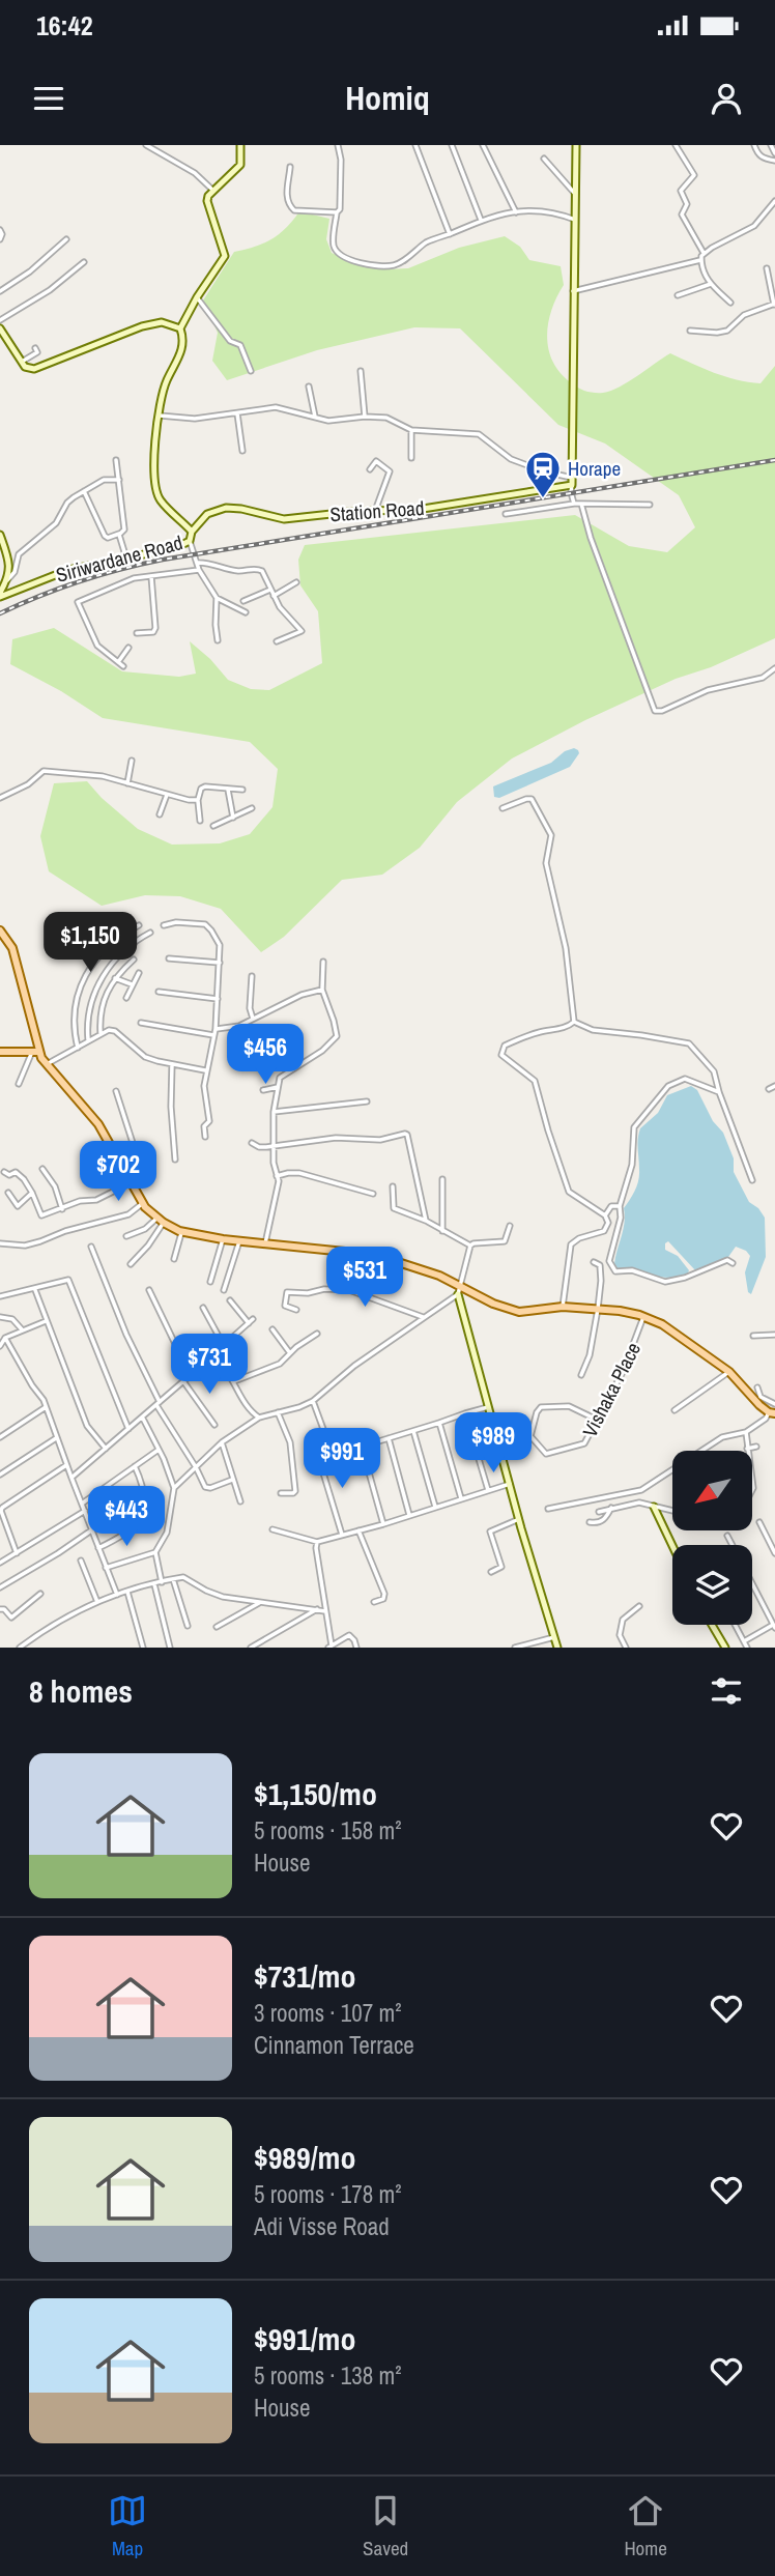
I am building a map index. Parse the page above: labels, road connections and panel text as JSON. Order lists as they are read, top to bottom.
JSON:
{
  "streets": {
    "street": ["Station Road", "Siriwardane Road", "Vishaka Place"]
  },
  "crossings": [
    ["Station Road", "Siriwardane Road"]
  ],
  "places": {
    "station": ["Horape"]
  },
  "north": "bottom left",
  "page": {
    "status": "16:42",
    "header": "Homiq",
    "price": [
      "$1,150",
      "$456",
      "$702",
      "$531",
      "$731",
      "$989",
      "$991",
      "$443"
    ],
    "heading": "8 homes",
    "list": [
      {
        "name": "$1,150/mo",
        "note": "5 rooms · 158 m² · House"
      },
      {
        "name": "$731/mo",
        "note": "3 rooms · 107 m² · Cinnamon Terrace"
      },
      {
        "name": "$989/mo",
        "note": "5 rooms · 178 m² · Adi Visse Road"
      },
      {
        "name": "$991/mo",
        "note": "5 rooms · 138 m² · House"
      }
    ],
    "tabs": ["Map", "Saved", "Home"]
  }
}
